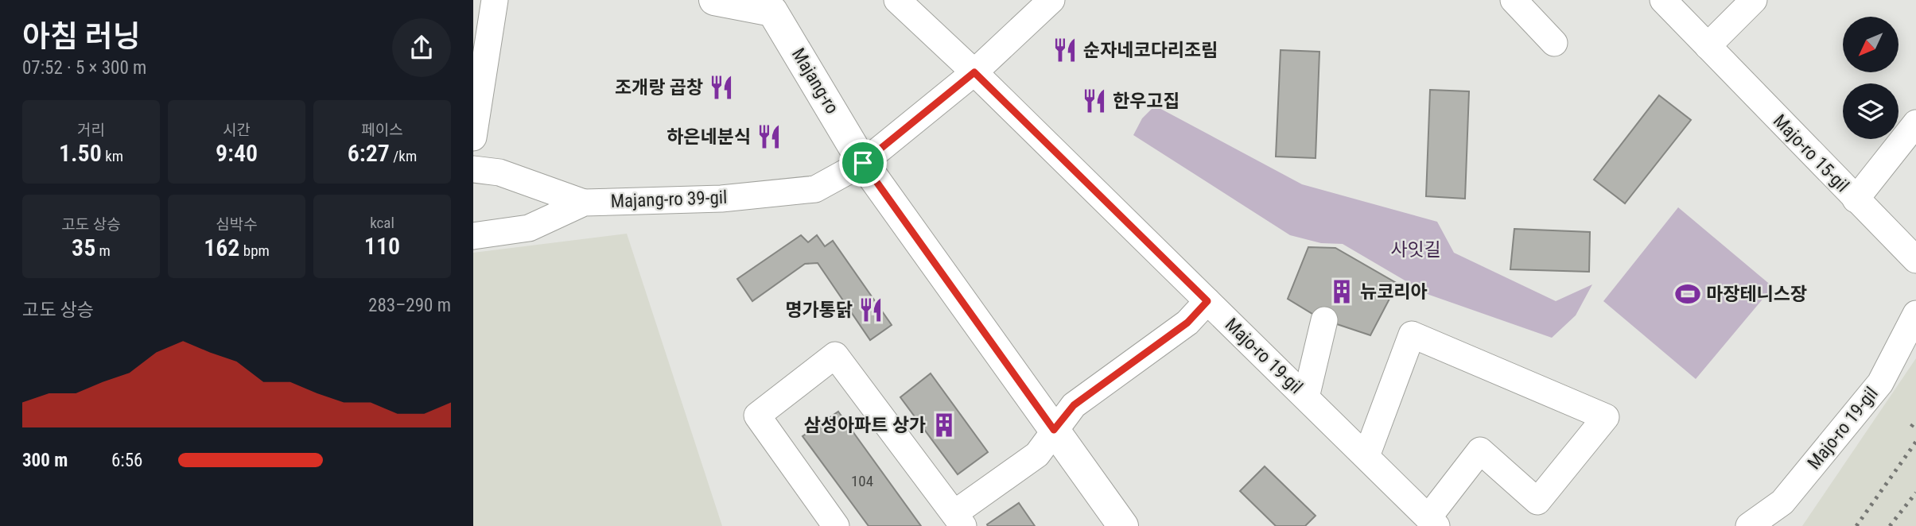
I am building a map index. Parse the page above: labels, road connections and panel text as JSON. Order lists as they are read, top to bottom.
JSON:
{
  "streets": {
    "main road": ["Majang-ro"],
    "street": ["Majo-ro 15-gil", "Majang-ro 39-gil", "Majo-ro 19-gil"]
  },
  "crossings": [
    ["Majang-ro", "Majang-ro 39-gil"],
    ["Majang-ro 39-gil", "Majo-ro 19-gil"]
  ],
  "parks": ["사잇길"],
  "places": {
    "restaurant": [
      "순자네코다리조림",
      "조개랑 곱창",
      "한우고집",
      "하은네분식",
      "명가통닭"
    ],
    "building": ["뉴코리아", "삼성아파트 상가"],
    "sports": ["마장테니스장"]
  },
  "house_numbers": ["104"],
  "north": "bottom left",
  "page": {
    "heading": ["아침 러닝", "07:52 · 5 × 300 m"],
    "stats": [
      ["거리", "1.50 km"],
      ["시간", "9:40"],
      ["페이스", "6:27 /km"],
      ["고도 상승", "35 m"],
      ["심박수", "162 bpm"],
      ["kcal", "110"]
    ],
    "chart": ["고도 상승", "283–290 m"],
    "list": [
      {
        "name": "300 m",
        "note": "6:56"
      }
    ]
  }
}
